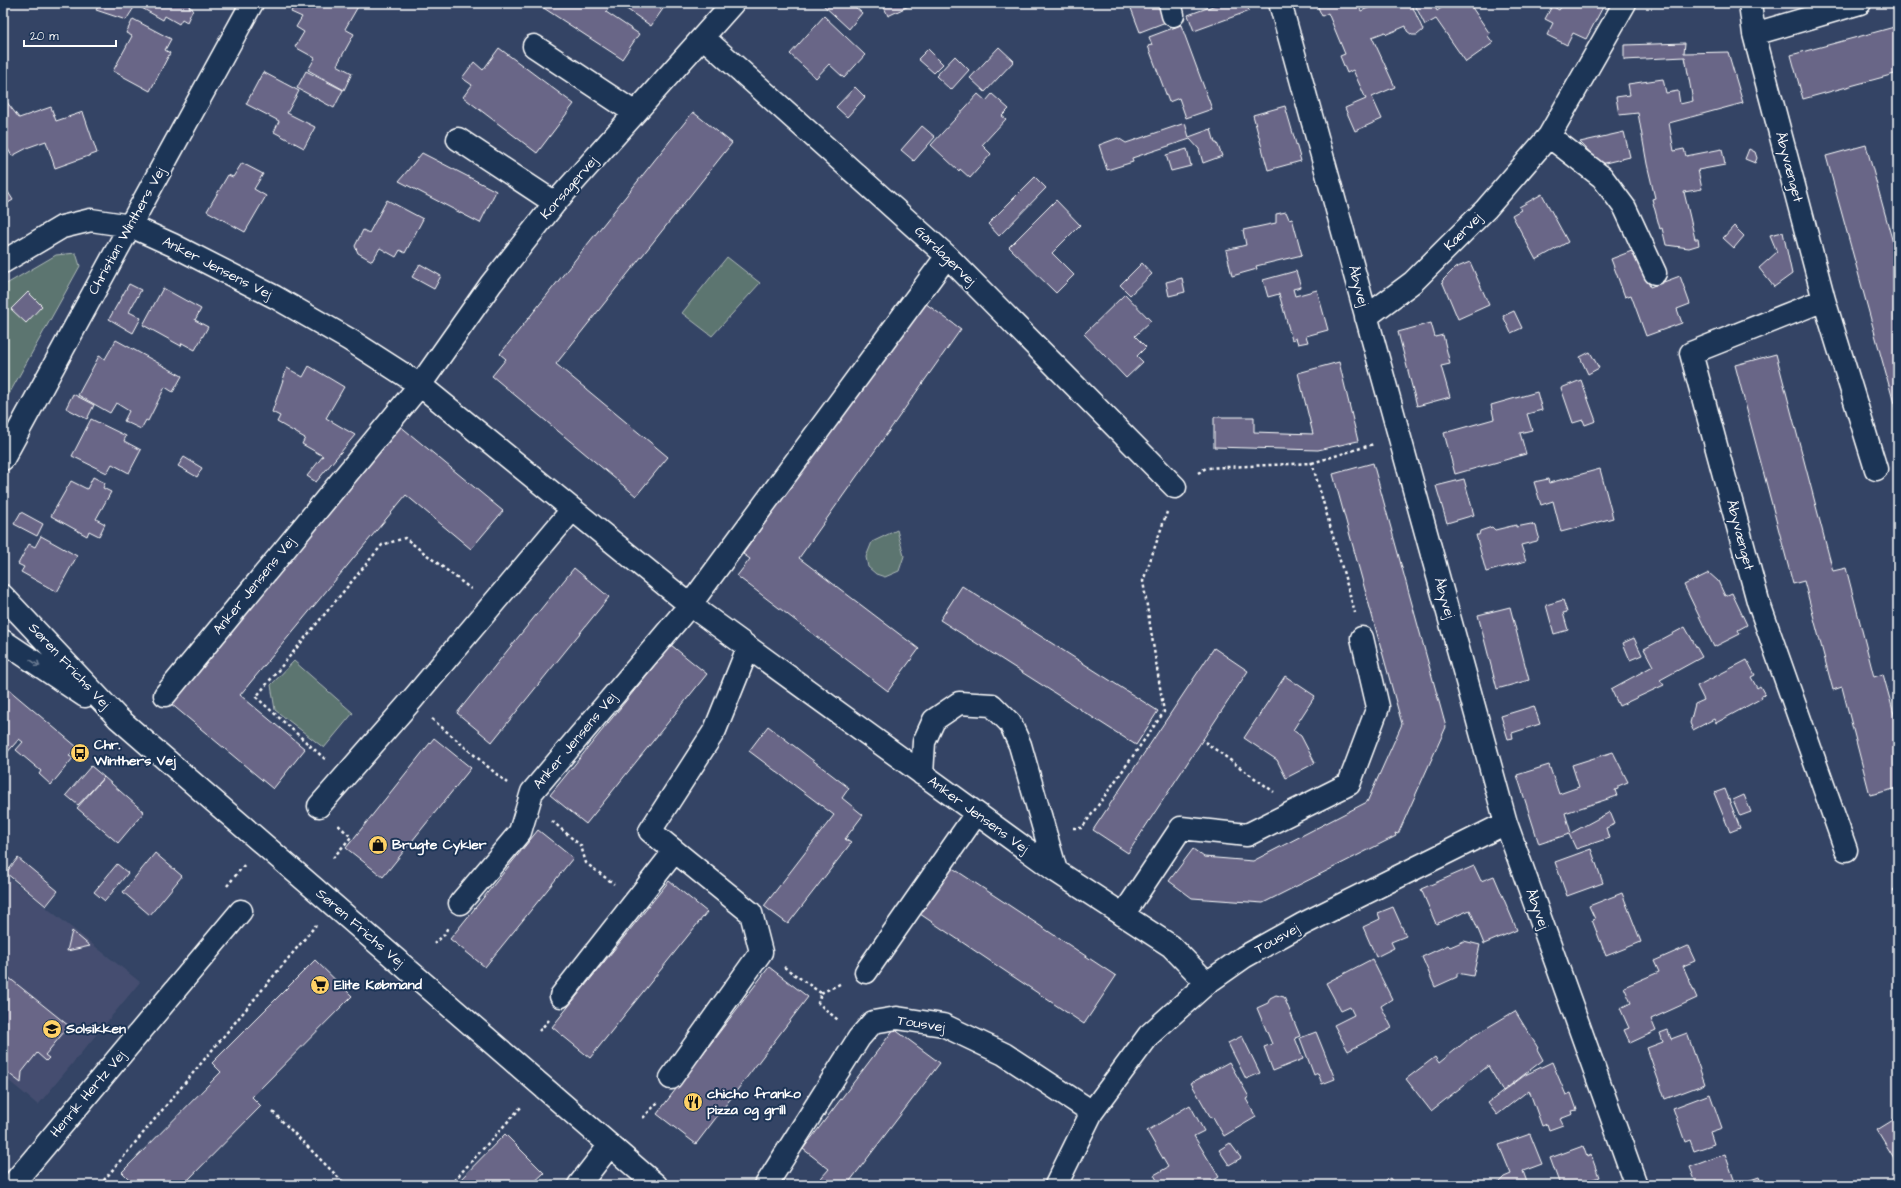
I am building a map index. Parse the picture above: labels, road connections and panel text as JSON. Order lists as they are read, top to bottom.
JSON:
{
  "streets": {
    "street": [
      "Åbyvænget",
      "Korsagervej",
      "Christian Winthers Vej",
      "Kærvej",
      "Gårdagervej",
      "Anker Jensens Vej",
      "Åbyvej",
      "Søren Frichs Vej",
      "Tousvej",
      "Henrik Hertz Vej"
    ]
  },
  "crossings": [
    ["Korsagervej", "Gårdagervej"],
    ["Korsagervej", "Anker Jensens Vej"],
    ["Christian Winthers Vej", "Anker Jensens Vej"],
    ["Kærvej", "Åbyvej"],
    ["Anker Jensens Vej", "Tousvej"],
    ["Åbyvej", "Tousvej"]
  ],
  "places": {
    "bus stop": ["Chr. Winthers Vej"],
    "shop": ["Brugte Cykler"],
    "supermarket": ["Elite Købmand"],
    "school or university": ["Solsikken"],
    "restaurant": ["chicho franko pizza og grill"]
  },
  "scale_bar": "20 m"
}
